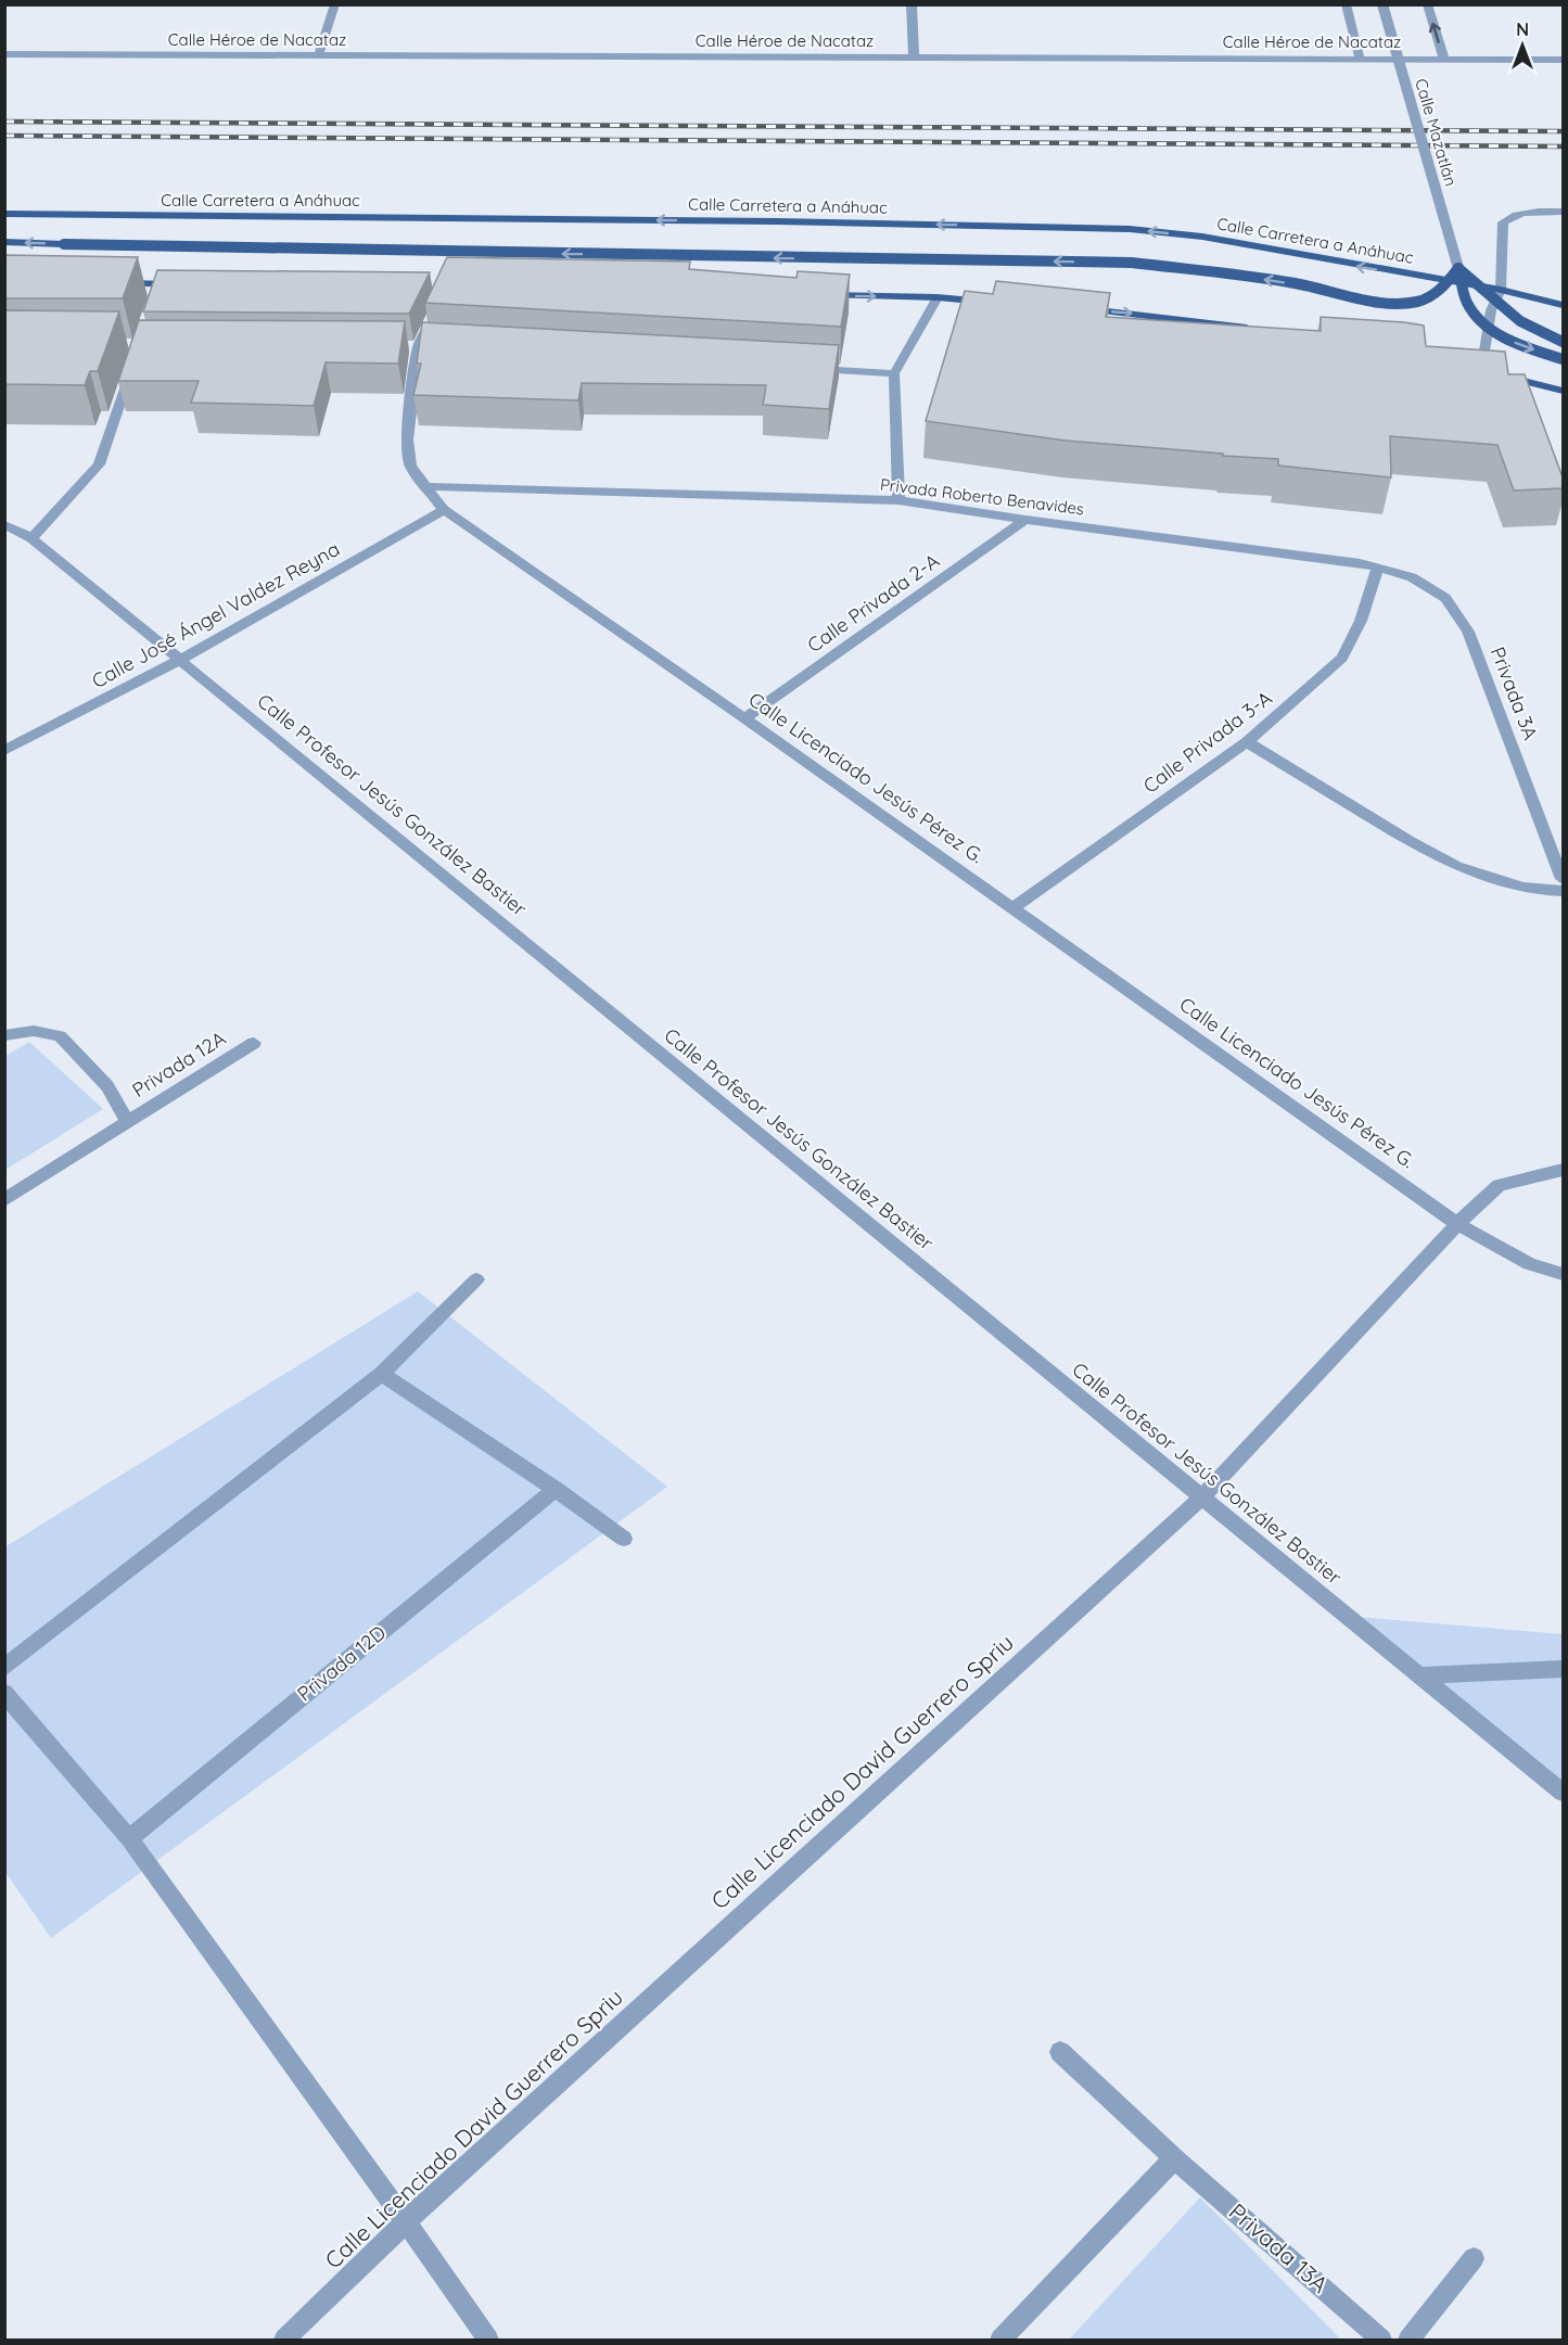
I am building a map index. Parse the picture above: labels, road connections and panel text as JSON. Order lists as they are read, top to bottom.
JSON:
{
  "streets": {
    "main road": ["Calle Carretera a Anáhuac"],
    "street": [
      "Calle Héroe de Nacataz",
      "Calle Mazatlán",
      "Privada Roberto Benavides",
      "Calle Privada 2-A",
      "Calle José Ángel Valdez Reyna",
      "Privada 3A",
      "Calle Privada 3-A",
      "Calle Licenciado Jesús Pérez G.",
      "Calle Profesor Jesús González Bastier",
      "Privada 12A",
      "Privada 12D",
      "Calle Licenciado David Guerrero Spriu",
      "Privada 13A"
    ]
  },
  "crossings": [
    ["Calle Héroe de Nacataz", "Calle Mazatlán"],
    ["Privada Roberto Benavides", "Calle Privada 2-A"],
    ["Privada Roberto Benavides", "Privada 3A"],
    ["Privada Roberto Benavides", "Calle Privada 3-A"],
    ["Privada Roberto Benavides", "Calle Licenciado Jesús Pérez G."],
    ["Calle Privada 2-A", "Calle Licenciado Jesús Pérez G."],
    ["Calle José Ángel Valdez Reyna", "Calle Licenciado Jesús Pérez G."],
    ["Calle José Ángel Valdez Reyna", "Calle Profesor Jesús González Bastier"],
    ["Privada 3A", "Calle Privada 3-A"],
    ["Calle Privada 3-A", "Calle Licenciado Jesús Pérez G."],
    ["Calle Licenciado Jesús Pérez G.", "Calle Licenciado David Guerrero Spriu"],
    ["Calle Profesor Jesús González Bastier", "Calle Licenciado David Guerrero Spriu"]
  ],
  "north": "top"
}
